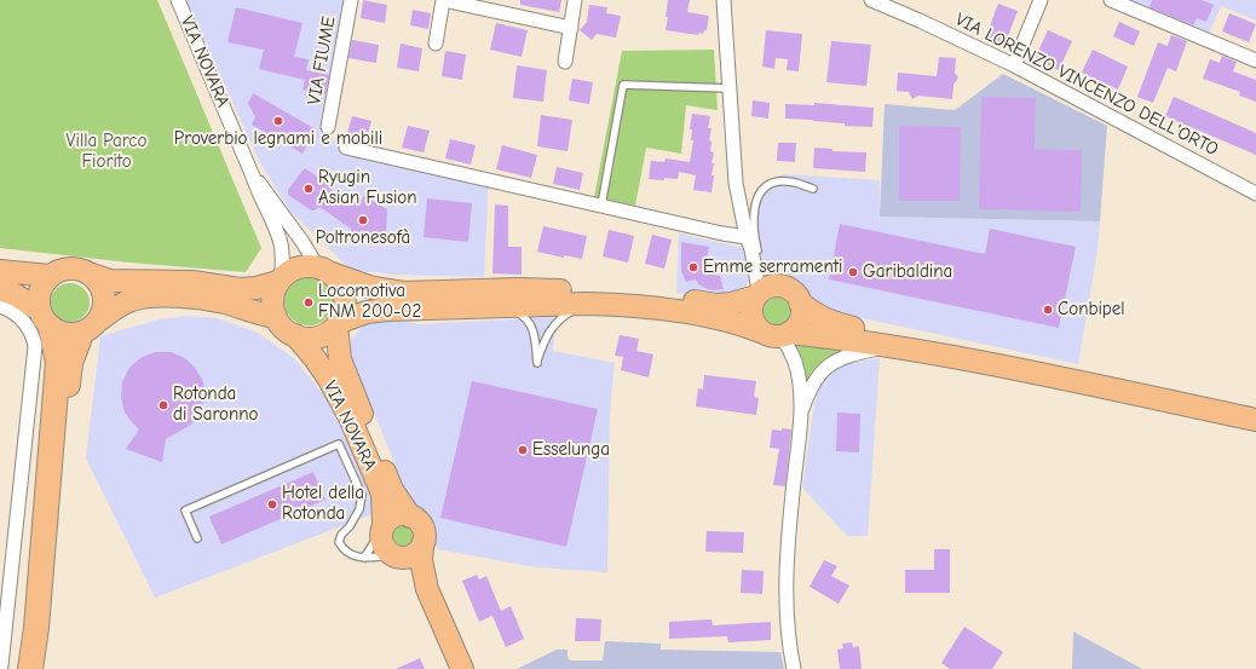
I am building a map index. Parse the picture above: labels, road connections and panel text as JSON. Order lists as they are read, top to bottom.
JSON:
{
  "streets": {
    "main road": ["VIA NOVARA"],
    "street": ["VIA FIUME", "VIA LORENZO VINCENZO DELL'ORTO"]
  },
  "parks": ["Villa Parco Fiorito"],
  "places": [
    "Proverbio legnami e mobili",
    "Ryugin Asian Fusion",
    "Poltronesofà",
    "Emme serramenti",
    "Garibaldina",
    "Locomotiva FNM 200-02",
    "Conbipel",
    "Rotonda di Saronno",
    "Esselunga",
    "Hotel della Rotonda"
  ]
}
